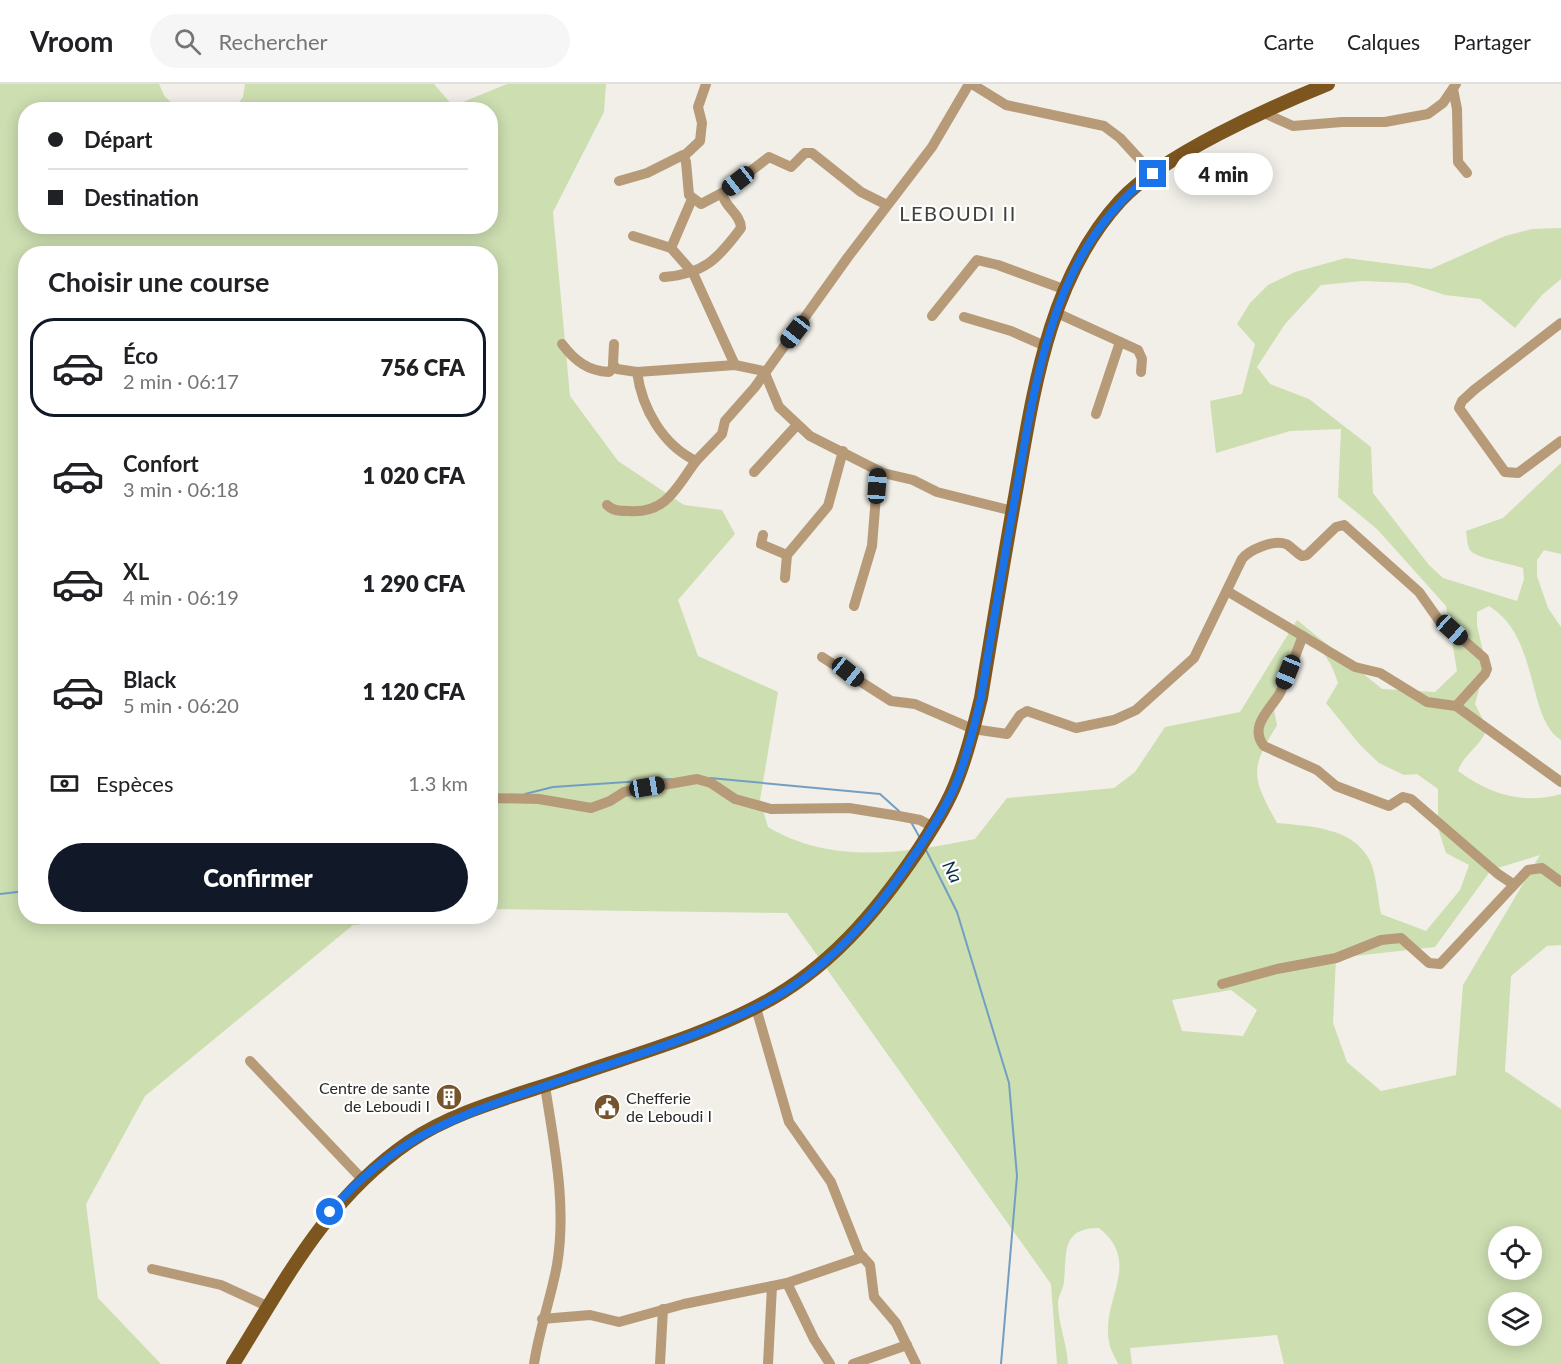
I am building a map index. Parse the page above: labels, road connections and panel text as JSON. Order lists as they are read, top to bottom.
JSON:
{
  "districts": ["LEBOUDI II"],
  "water": ["Na"],
  "places": {
    "building": ["Centre de sante de Leboudi I"],
    "public building": ["Chefferie de Leboudi I"]
  },
  "page": {
    "header": "Vroom",
    "search": "Rechercher",
    "nav": ["Carte", "Calques", "Partager"],
    "banner": ["Départ", "Destination"],
    "bubble": "4 min",
    "heading": "Choisir une course",
    "list": [
      {
        "name": "Éco",
        "note": "2 min · 06:17",
        "value": "756 CFA"
      },
      {
        "name": "Confort",
        "note": "3 min · 06:18",
        "value": "1 020 CFA"
      },
      {
        "name": "XL",
        "note": "4 min · 06:19",
        "value": "1 290 CFA"
      },
      {
        "name": "Black",
        "note": "5 min · 06:20",
        "value": "1 120 CFA"
      }
    ],
    "pay": ["Espèces", "1.3 km"],
    "buttons": "Confirmer"
  }
}
